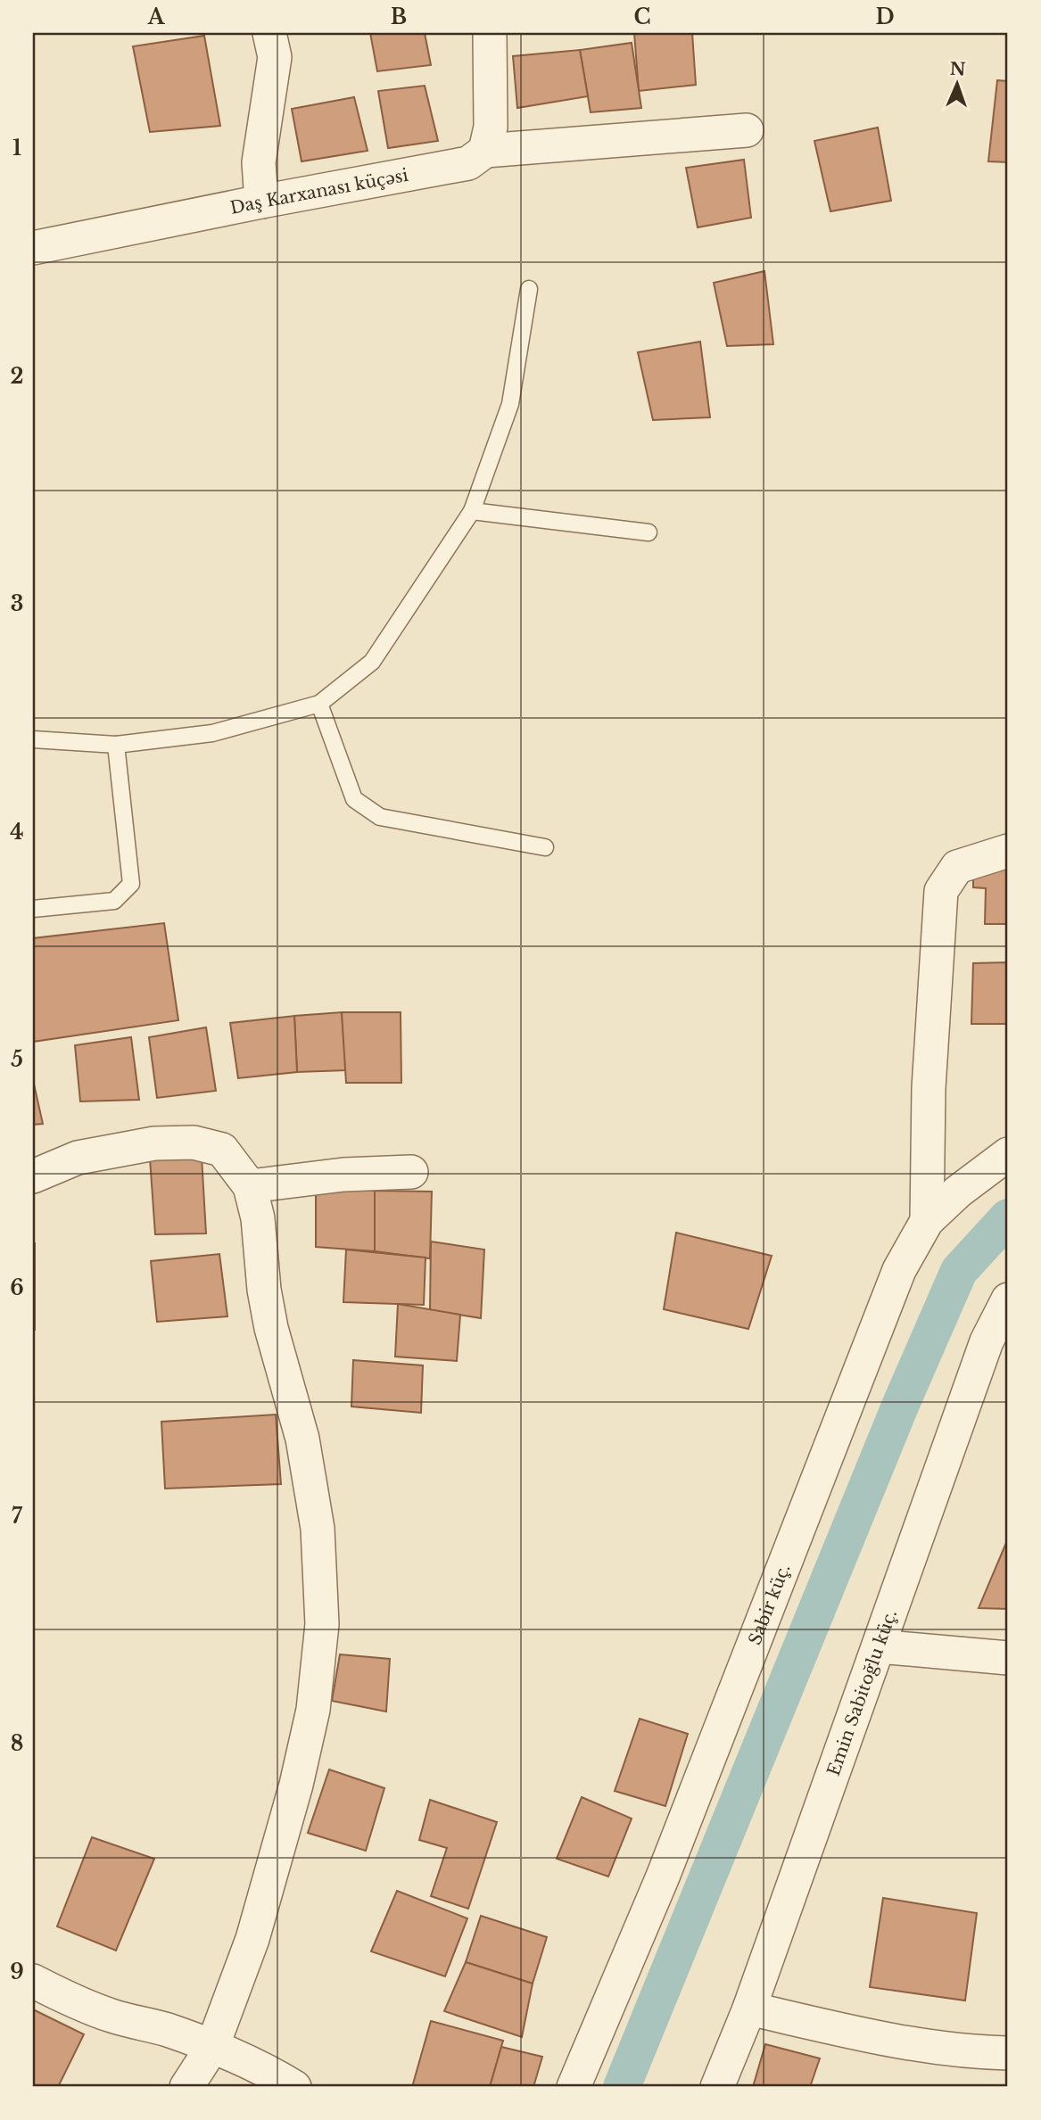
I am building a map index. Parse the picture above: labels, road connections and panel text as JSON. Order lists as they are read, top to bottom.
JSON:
{
  "streets": {
    "street": ["Daş Karxanası küçəsi", "Sabir küç.", "Emin Sabitoğlu küç."]
  },
  "north": "top",
  "grid": {
    "columns": [
      "A",
      "B",
      "C",
      "D"
    ],
    "rows": [
      "1",
      "2",
      "3",
      "4",
      "5",
      "6",
      "7",
      "8",
      "9"
    ]
  }
}
